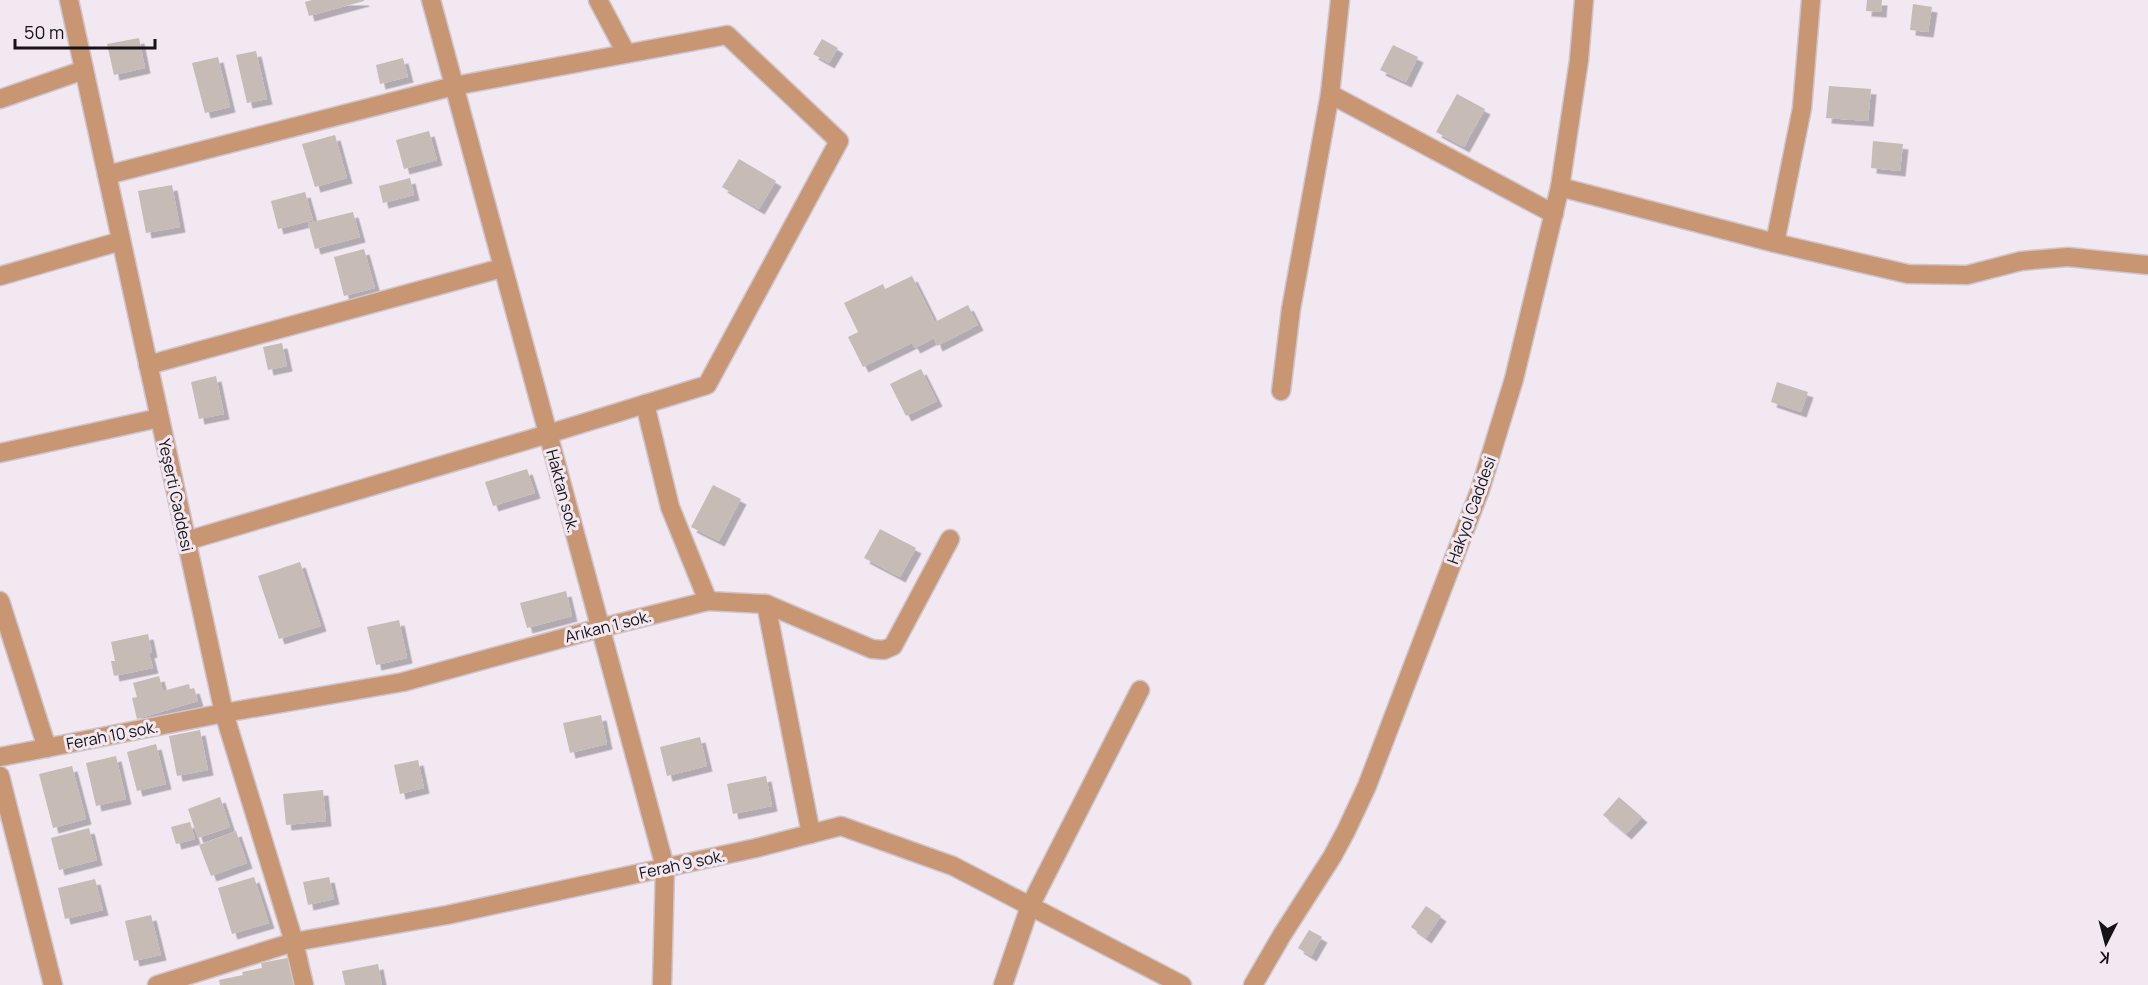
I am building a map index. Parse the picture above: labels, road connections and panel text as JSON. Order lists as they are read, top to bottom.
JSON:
{
  "streets": {
    "street": [
      "Haktan sok.",
      "Yeşerti Caddesi",
      "Hakyol Caddesi",
      "Arıkan 1 sok.",
      "Ferah 10 sok.",
      "Ferah 9 sok."
    ]
  },
  "crossings": [
    ["Haktan sok.", "Arıkan 1 sok."],
    ["Haktan sok.", "Ferah 9 sok."],
    ["Yeşerti Caddesi", "Arıkan 1 sok."],
    ["Yeşerti Caddesi", "Ferah 10 sok."],
    ["Yeşerti Caddesi", "Ferah 9 sok."],
    ["Arıkan 1 sok.", "Ferah 10 sok."]
  ],
  "scale_bar": "50 m",
  "north": "bottom"
}
